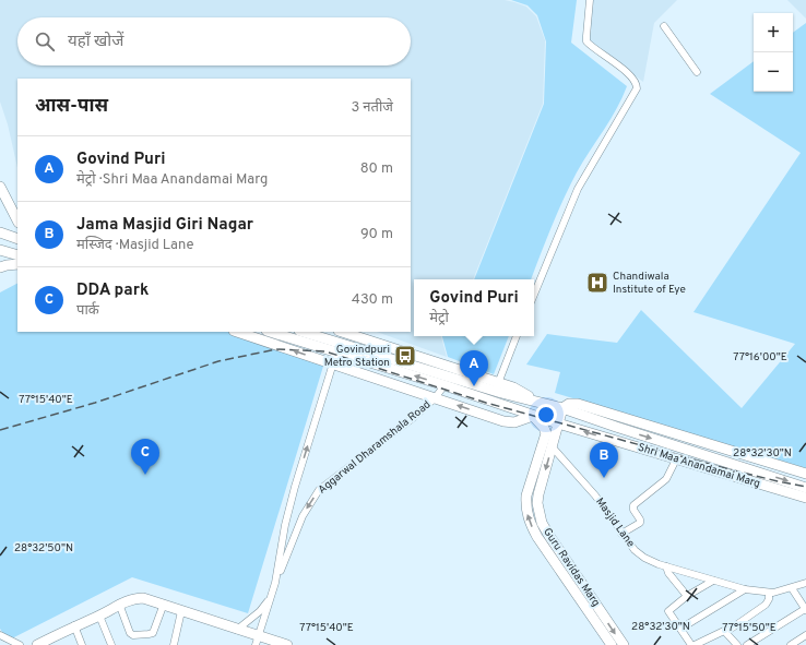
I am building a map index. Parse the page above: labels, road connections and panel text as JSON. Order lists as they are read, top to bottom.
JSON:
{
  "streets": {
    "main road": ["Shri Maa Anandamai Marg", "Guru Ravidas Marg"],
    "street": ["Aggarwal Dharamshala Road", "Masjid Lane"]
  },
  "crossings": [
    ["Aggarwal Dharamshala Road", "Shri Maa Anandamai Marg"],
    ["Shri Maa Anandamai Marg", "Guru Ravidas Marg"],
    ["Masjid Lane", "Guru Ravidas Marg"]
  ],
  "one_way": ["Aggarwal Dharamshala Road"],
  "places": {
    "hospital": ["Chandiwala Institute of Eye"],
    "bus stop": ["Govindpuri Metro Station"]
  },
  "page": {
    "map_buttons": ["+", "−"],
    "search": "यहाँ खोजें",
    "heading": ["आस-पास", "3 नतीजे"],
    "list": [
      {
        "mark": "A",
        "name": "Govind Puri",
        "note": "मेट्रो · Shri Maa Anandamai Marg",
        "value": "80 m"
      },
      {
        "mark": "B",
        "name": "Jama Masjid Giri Nagar",
        "note": "मस्जिद · Masjid Lane",
        "value": "90 m"
      },
      {
        "mark": "C",
        "name": "DDA park",
        "note": "पार्क",
        "value": "430 m"
      }
    ],
    "popup": ["Govind Puri", "मेट्रो"],
    "pins": ["A", "C", "B"]
  },
  "coordinates": [
    "77°16'00\"E",
    "77°15'40\"E",
    "28°32'30\"N",
    "28°32'50\"N",
    "77°15'50\"E"
  ]
}
